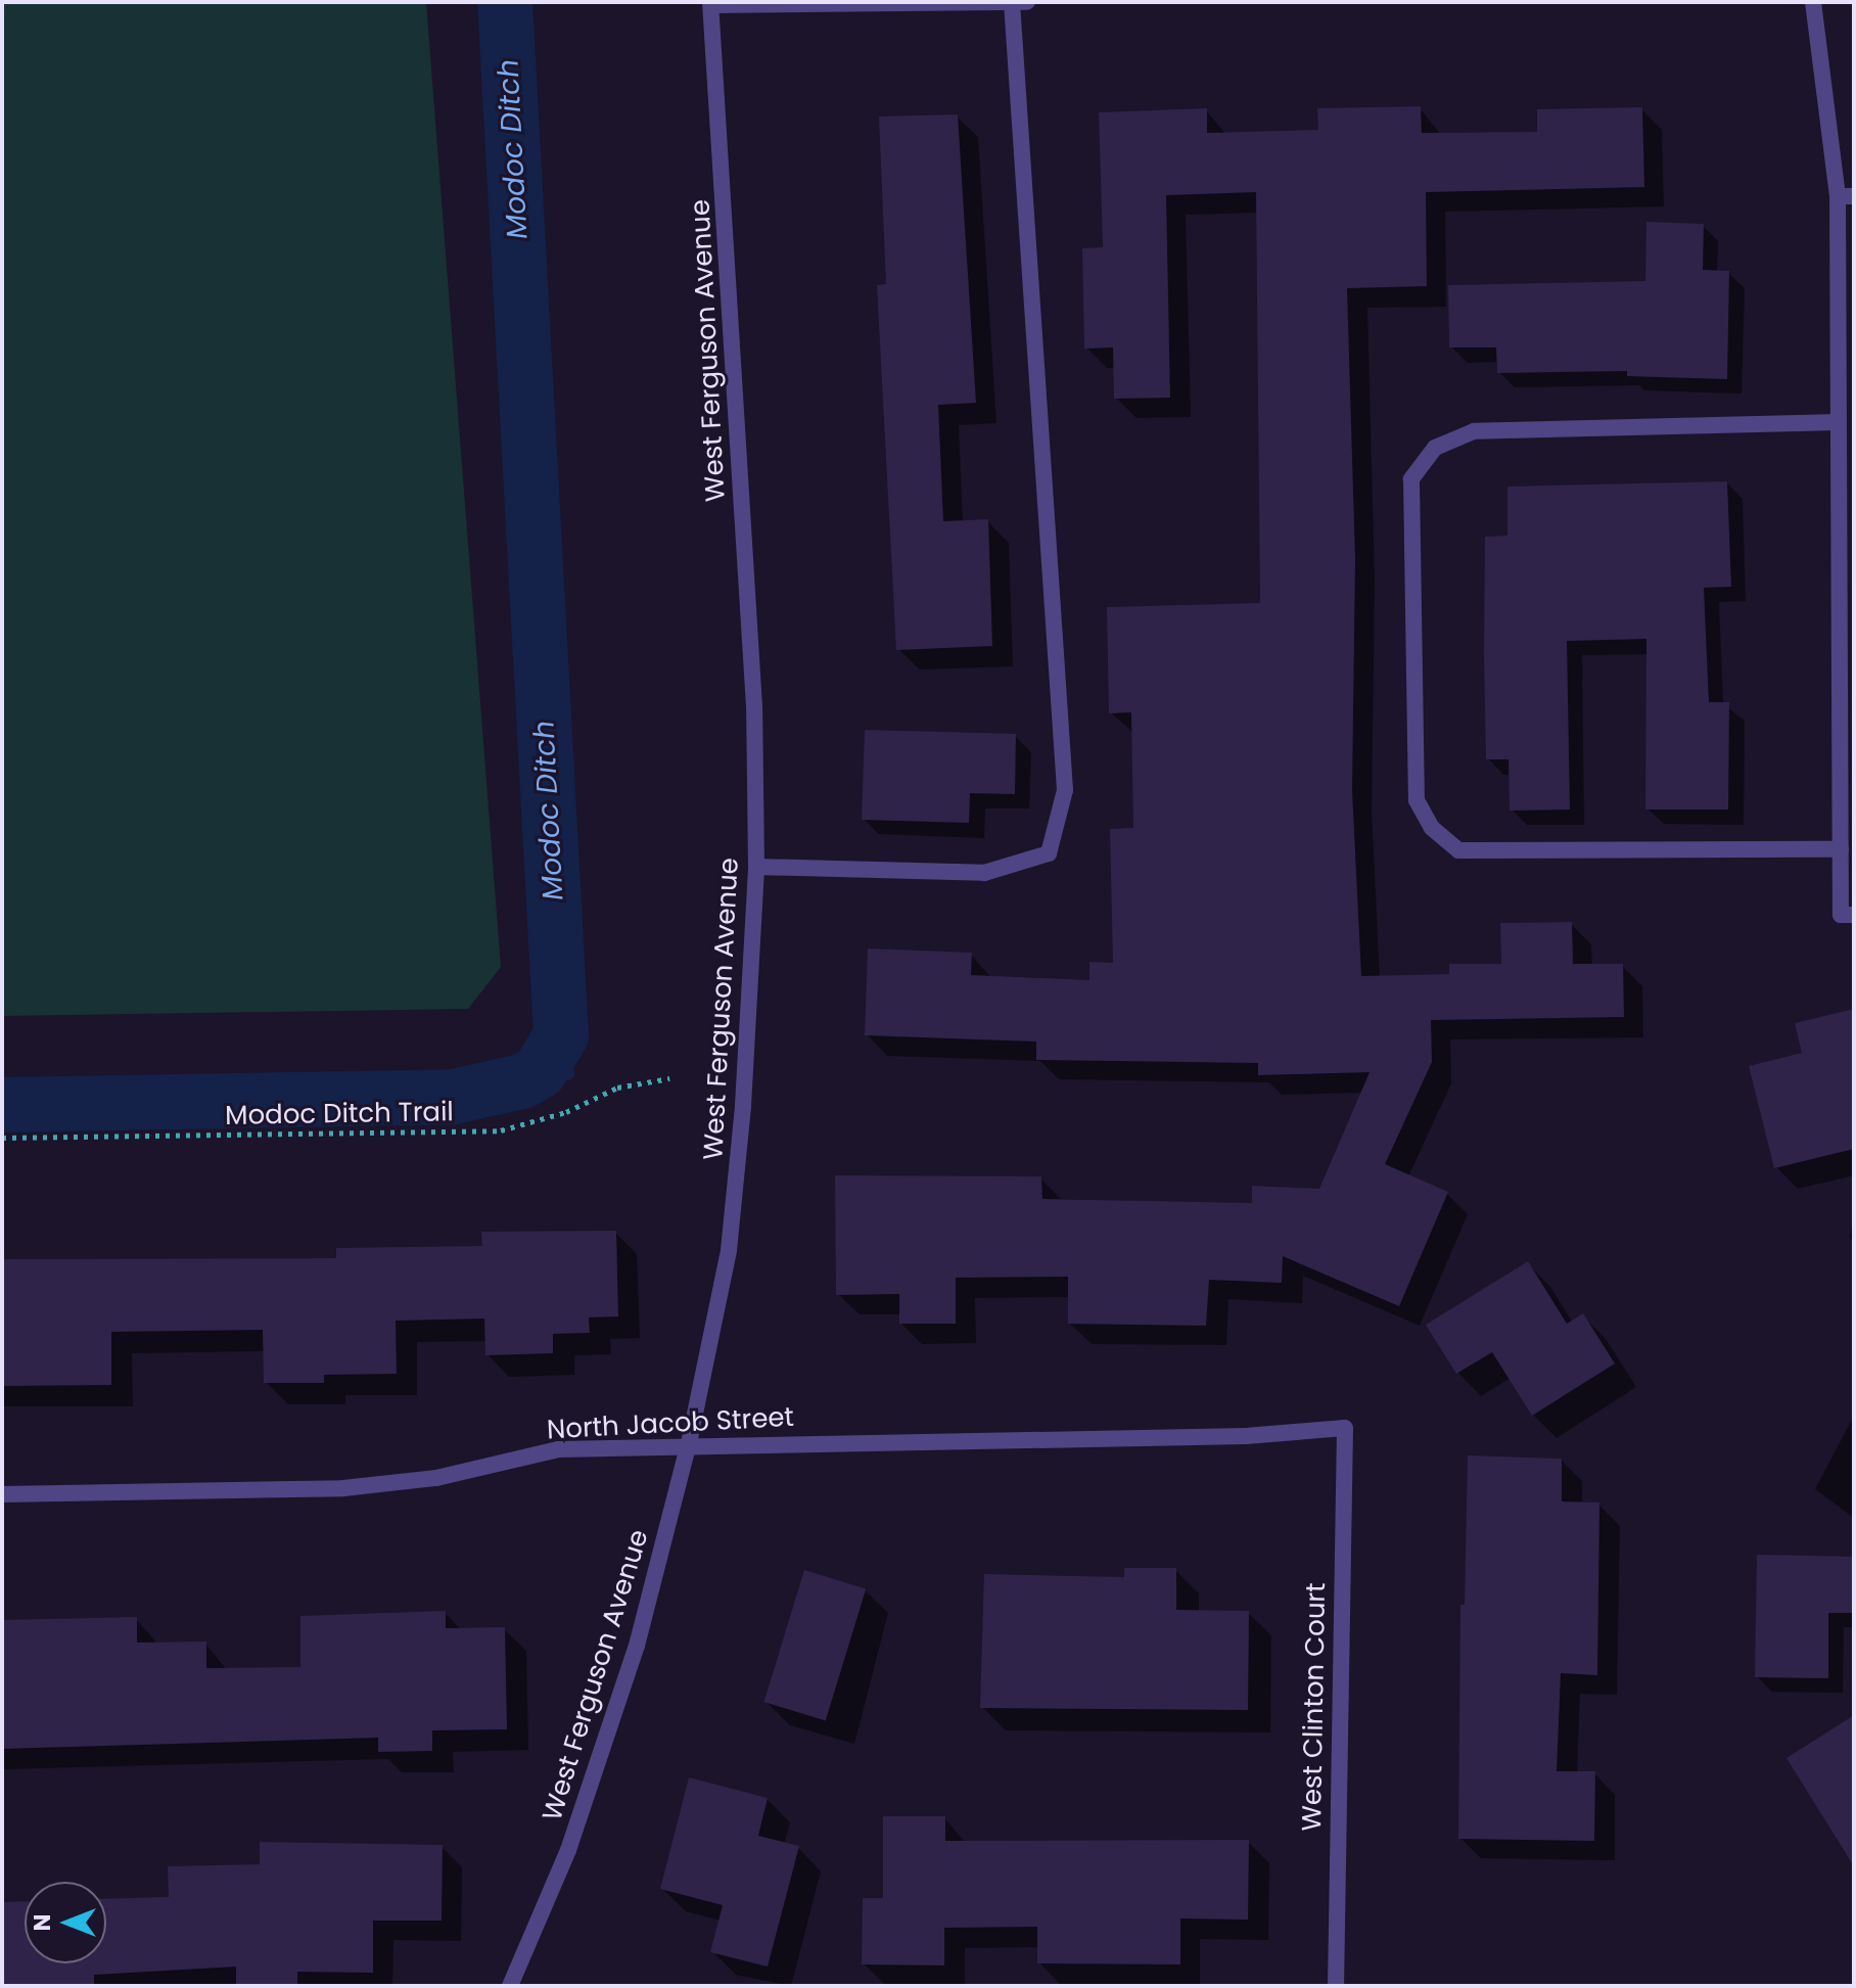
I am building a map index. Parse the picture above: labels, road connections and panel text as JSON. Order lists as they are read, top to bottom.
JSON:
{
  "streets": {
    "street": ["West Ferguson Avenue", "North Jacob Street", "West Clinton Court"],
    "path": ["Modoc Ditch Trail"]
  },
  "crossings": [
    ["West Ferguson Avenue", "North Jacob Street"],
    ["North Jacob Street", "West Clinton Court"]
  ],
  "water": ["Modoc Ditch"],
  "north": "left"
}
